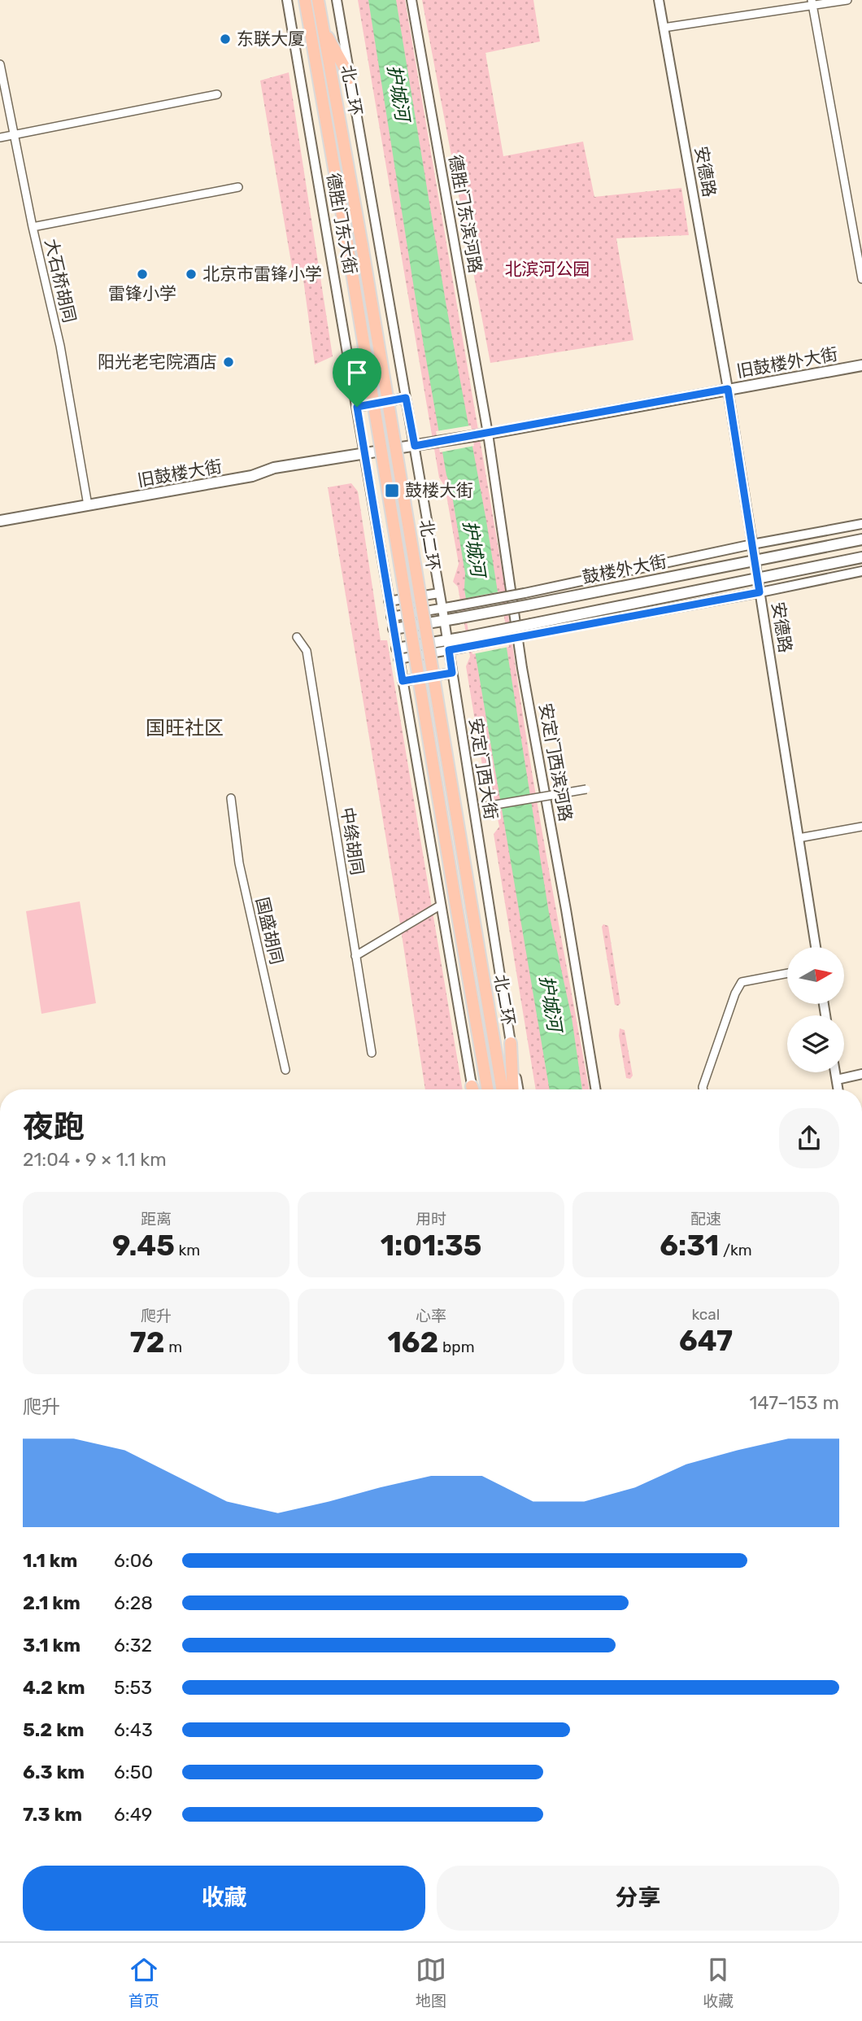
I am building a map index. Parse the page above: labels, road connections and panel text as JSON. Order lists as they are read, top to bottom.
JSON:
{
  "streets": {
    "highway": ["北二环"],
    "main road": ["旧鼓楼外大街", "旧鼓楼大街", "鼓楼外大街"],
    "street": [
      "安德路",
      "德胜门东滨河路",
      "德胜门东大街",
      "大石桥胡同",
      "安定门西滨河路",
      "安定门西大街",
      "中绦胡同",
      "国盛胡同"
    ]
  },
  "crossings": [
    ["安德路", "旧鼓楼外大街"],
    ["安德路", "鼓楼外大街"],
    ["德胜门东滨河路", "旧鼓楼外大街"],
    ["德胜门东滨河路", "安定门西滨河路"],
    ["德胜门东大街", "旧鼓楼外大街"],
    ["德胜门东大街", "旧鼓楼大街"],
    ["德胜门东大街", "安定门西大街"],
    ["大石桥胡同", "旧鼓楼大街"],
    ["旧鼓楼外大街", "旧鼓楼大街"],
    ["旧鼓楼外大街", "安定门西滨河路"],
    ["旧鼓楼外大街", "安定门西大街"],
    ["旧鼓楼大街", "安定门西大街"],
    ["鼓楼外大街", "安定门西大街"]
  ],
  "districts": ["国旺社区"],
  "water": ["护城河"],
  "parks": ["北滨河公园"],
  "places": {
    "other": [
      "东联大厦",
      "雷锋小学",
      "北京市雷锋小学",
      "阳光老宅院酒店"
    ],
    "transit": ["鼓楼大街"]
  },
  "north": "right",
  "page": {
    "heading": ["夜跑", "21:04 · 9 × 1.1 km"],
    "stats": [
      ["距离", "9.45 km"],
      ["用时", "1:01:35"],
      ["配速", "6:31 /km"],
      ["爬升", "72 m"],
      ["心率", "162 bpm"],
      ["kcal", "647"]
    ],
    "chart": ["爬升", "147–153 m"],
    "list": [
      {
        "name": "1.1 km",
        "note": "6:06"
      },
      {
        "name": "2.1 km",
        "note": "6:28"
      },
      {
        "name": "3.1 km",
        "note": "6:32"
      },
      {
        "name": "4.2 km",
        "note": "5:53"
      },
      {
        "name": "5.2 km",
        "note": "6:43"
      },
      {
        "name": "6.3 km",
        "note": "6:50"
      },
      {
        "name": "7.3 km",
        "note": "6:49"
      }
    ],
    "buttons": ["收藏", "分享"],
    "tabs": ["首页", "地图", "收藏"]
  }
}
